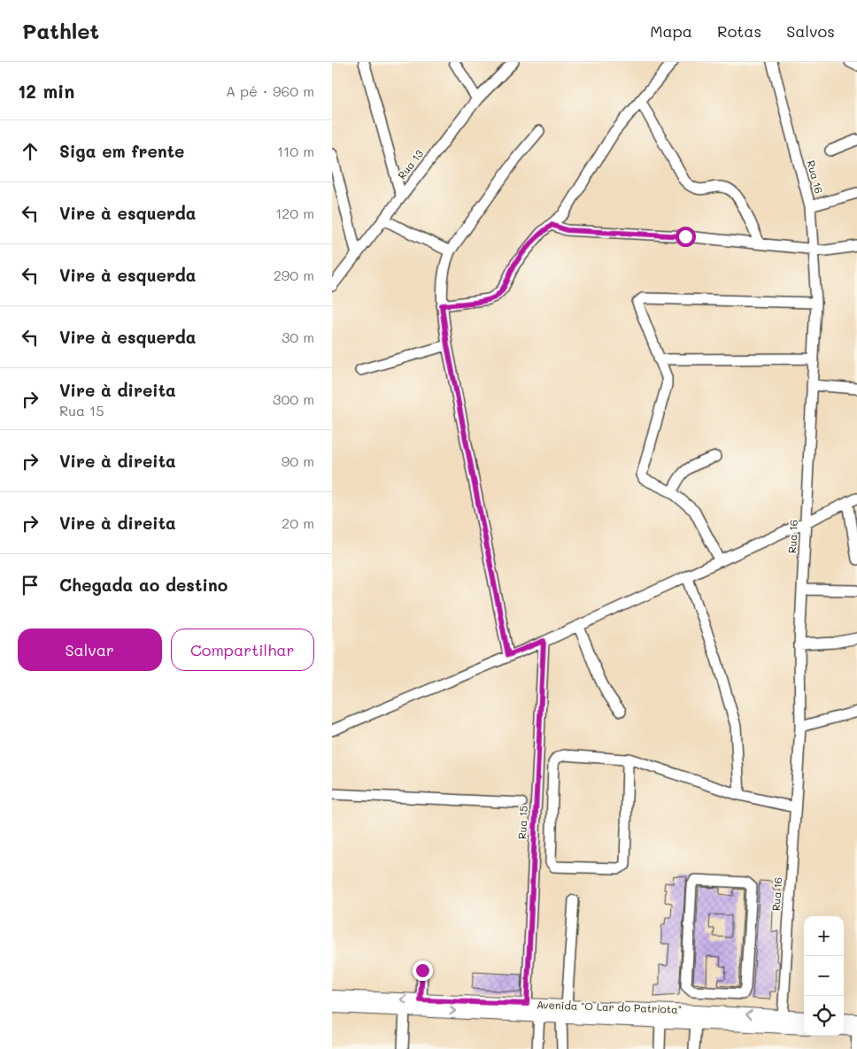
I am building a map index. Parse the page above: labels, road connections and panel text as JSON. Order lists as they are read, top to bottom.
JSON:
{
  "streets": {
    "main road": ["Avenida \"O Lar do Patriota\""],
    "street": ["Rua 13", "Rua 16", "Rua 15"]
  },
  "crossings": [
    ["Rua 16", "Avenida \"O Lar do Patriota\""],
    ["Rua 15", "Avenida \"O Lar do Patriota\""]
  ],
  "page": {
    "header": "Pathlet",
    "nav": ["Mapa", "Rotas", "Salvos"],
    "heading": ["12 min", "A pé · 960 m"],
    "list": [
      ["Siga em frente", "110 m"],
      ["Vire à esquerda", "120 m"],
      ["Vire à esquerda", "290 m"],
      ["Vire à esquerda", "30 m"],
      ["Vire à direita", "Rua 15", "300 m"],
      ["Vire à direita", "90 m"],
      ["Vire à direita", "20 m"],
      "Chegada ao destino"
    ],
    "buttons": ["Salvar", "Compartilhar"],
    "map_buttons": ["+", "−"]
  }
}
